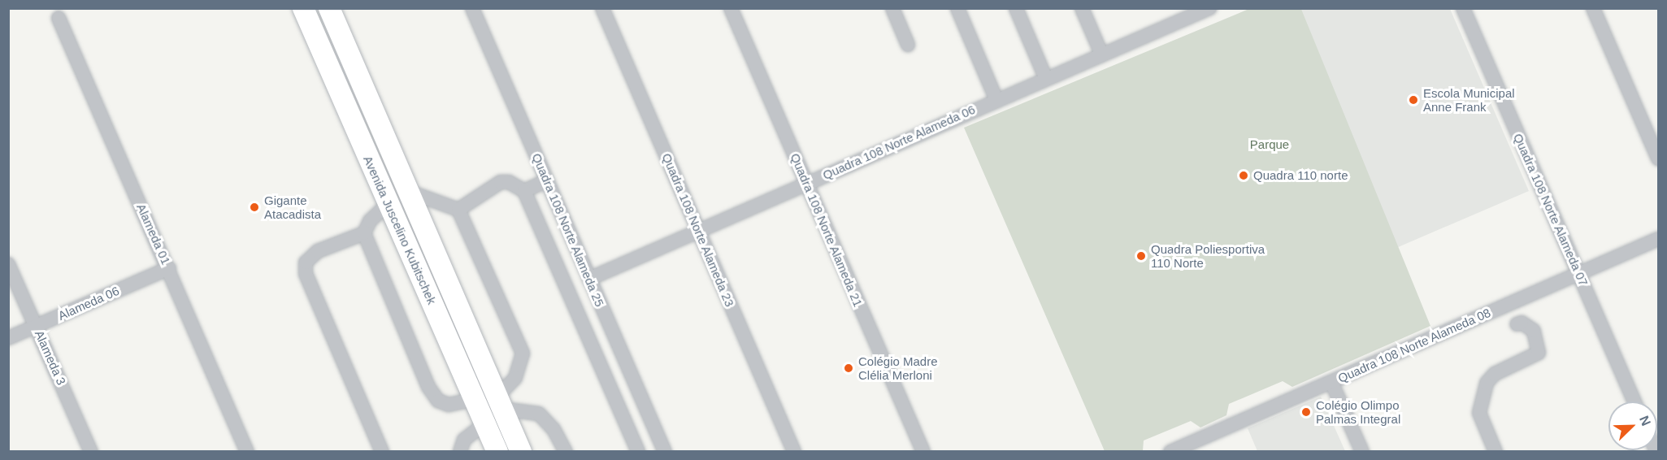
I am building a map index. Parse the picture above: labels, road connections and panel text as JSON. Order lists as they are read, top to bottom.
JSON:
{
  "streets": {
    "main road": ["Avenida Juscelino Kubitschek"],
    "street": [
      "Quadra 108 Norte Alameda 06",
      "Quadra 108 Norte Alameda 07",
      "Quadra 108 Norte Alameda 25",
      "Quadra 108 Norte Alameda 23",
      "Quadra 108 Norte Alameda 21",
      "Alameda 01",
      "Alameda 06",
      "Quadra 108 Norte Alameda 08",
      "Alameda 3"
    ]
  },
  "crossings": [
    ["Quadra 108 Norte Alameda 06", "Quadra 108 Norte Alameda 25"],
    ["Quadra 108 Norte Alameda 06", "Quadra 108 Norte Alameda 23"],
    ["Quadra 108 Norte Alameda 06", "Quadra 108 Norte Alameda 21"],
    ["Quadra 108 Norte Alameda 07", "Quadra 108 Norte Alameda 08"],
    ["Alameda 01", "Alameda 06"],
    ["Alameda 06", "Alameda 3"]
  ],
  "parks": ["Parque"],
  "places": [
    "Escola Municipal Anne Frank",
    "Quadra 110 norte",
    "Gigante Atacadista",
    "Quadra Poliesportiva 110 Norte",
    "Colégio Madre Clélia Merloni",
    "Colégio Olimpo Palmas Integral"
  ],
  "north": "top right"
}
